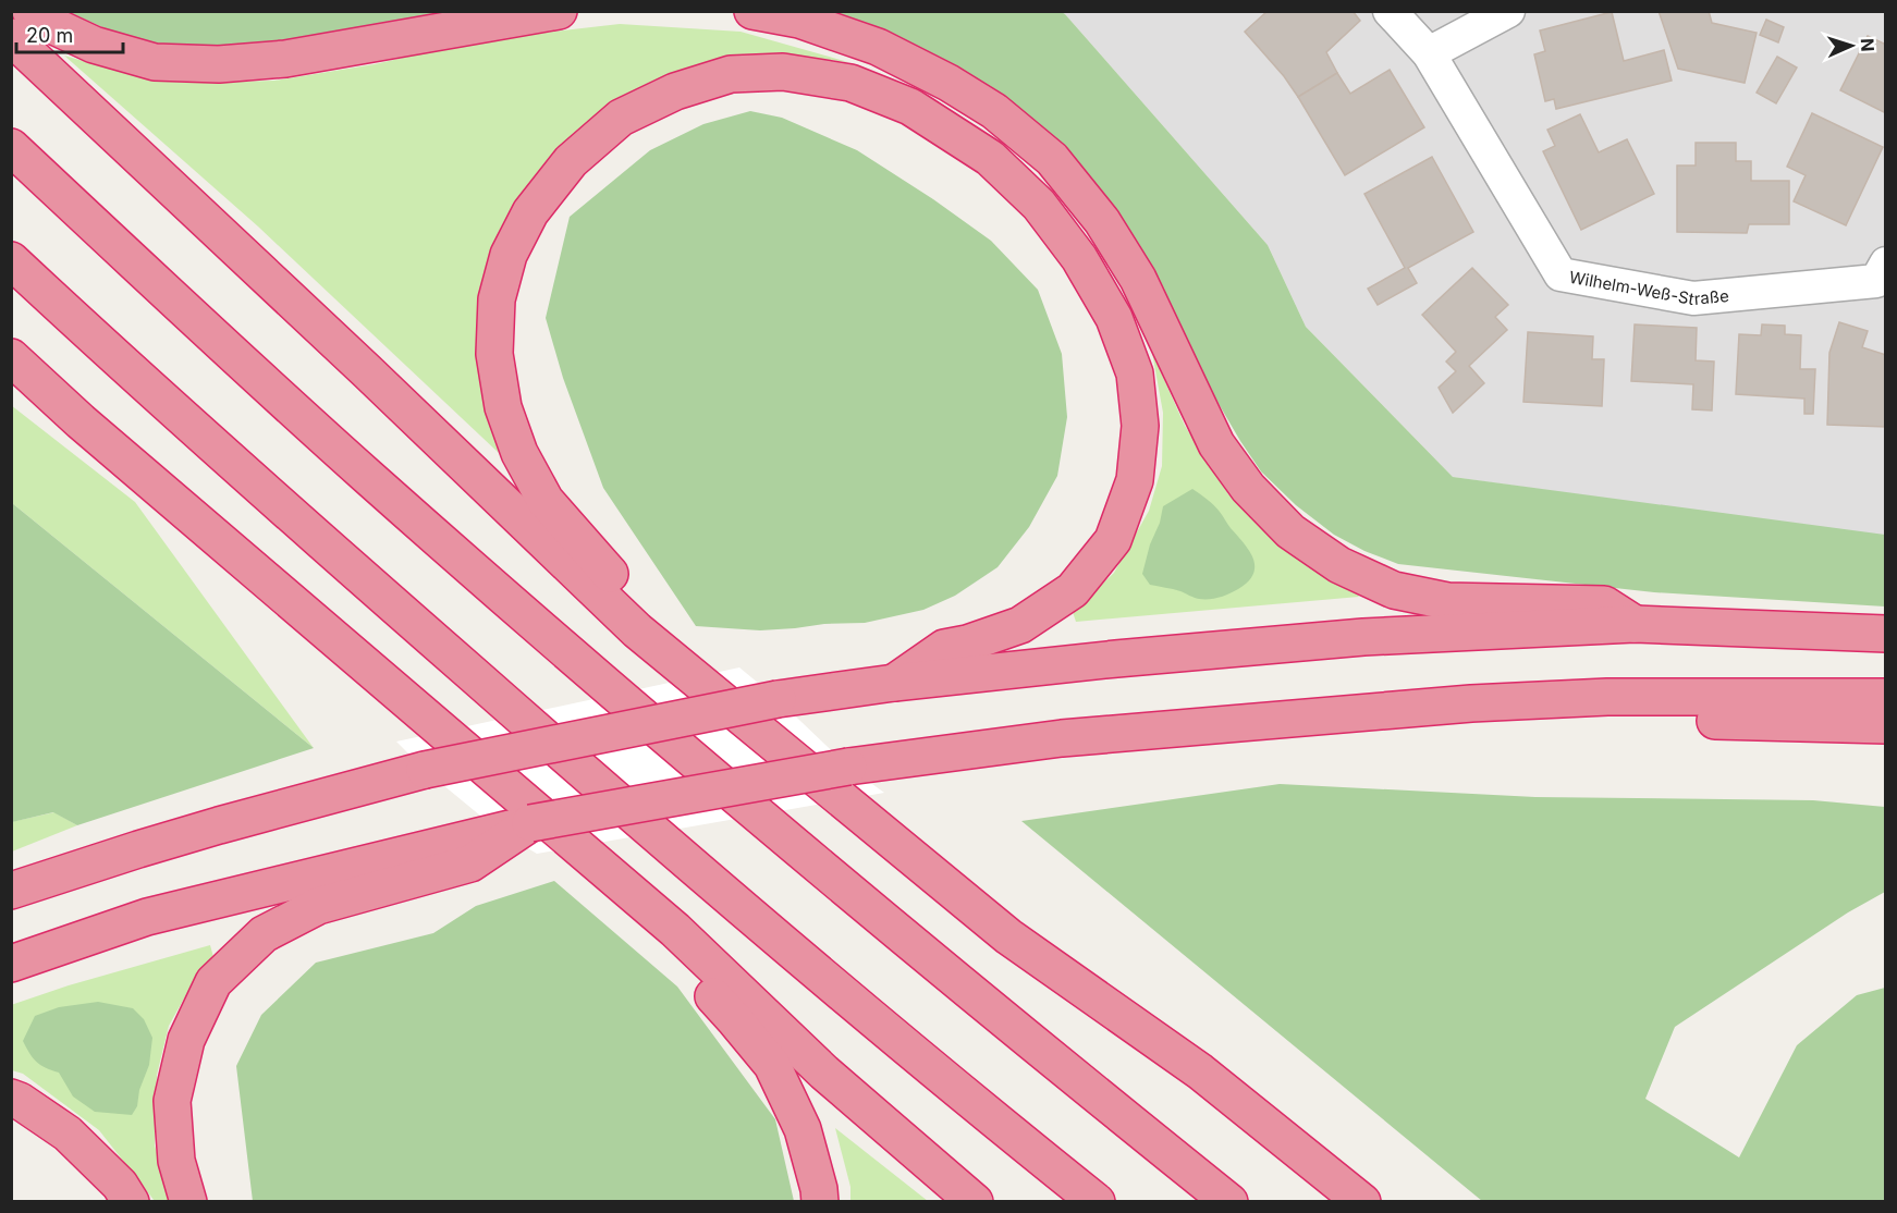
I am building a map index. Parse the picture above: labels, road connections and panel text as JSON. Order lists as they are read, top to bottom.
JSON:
{
  "streets": {
    "street": ["Wilhelm-Weß-Straße"]
  },
  "scale_bar": "20 m",
  "north": "right"
}
